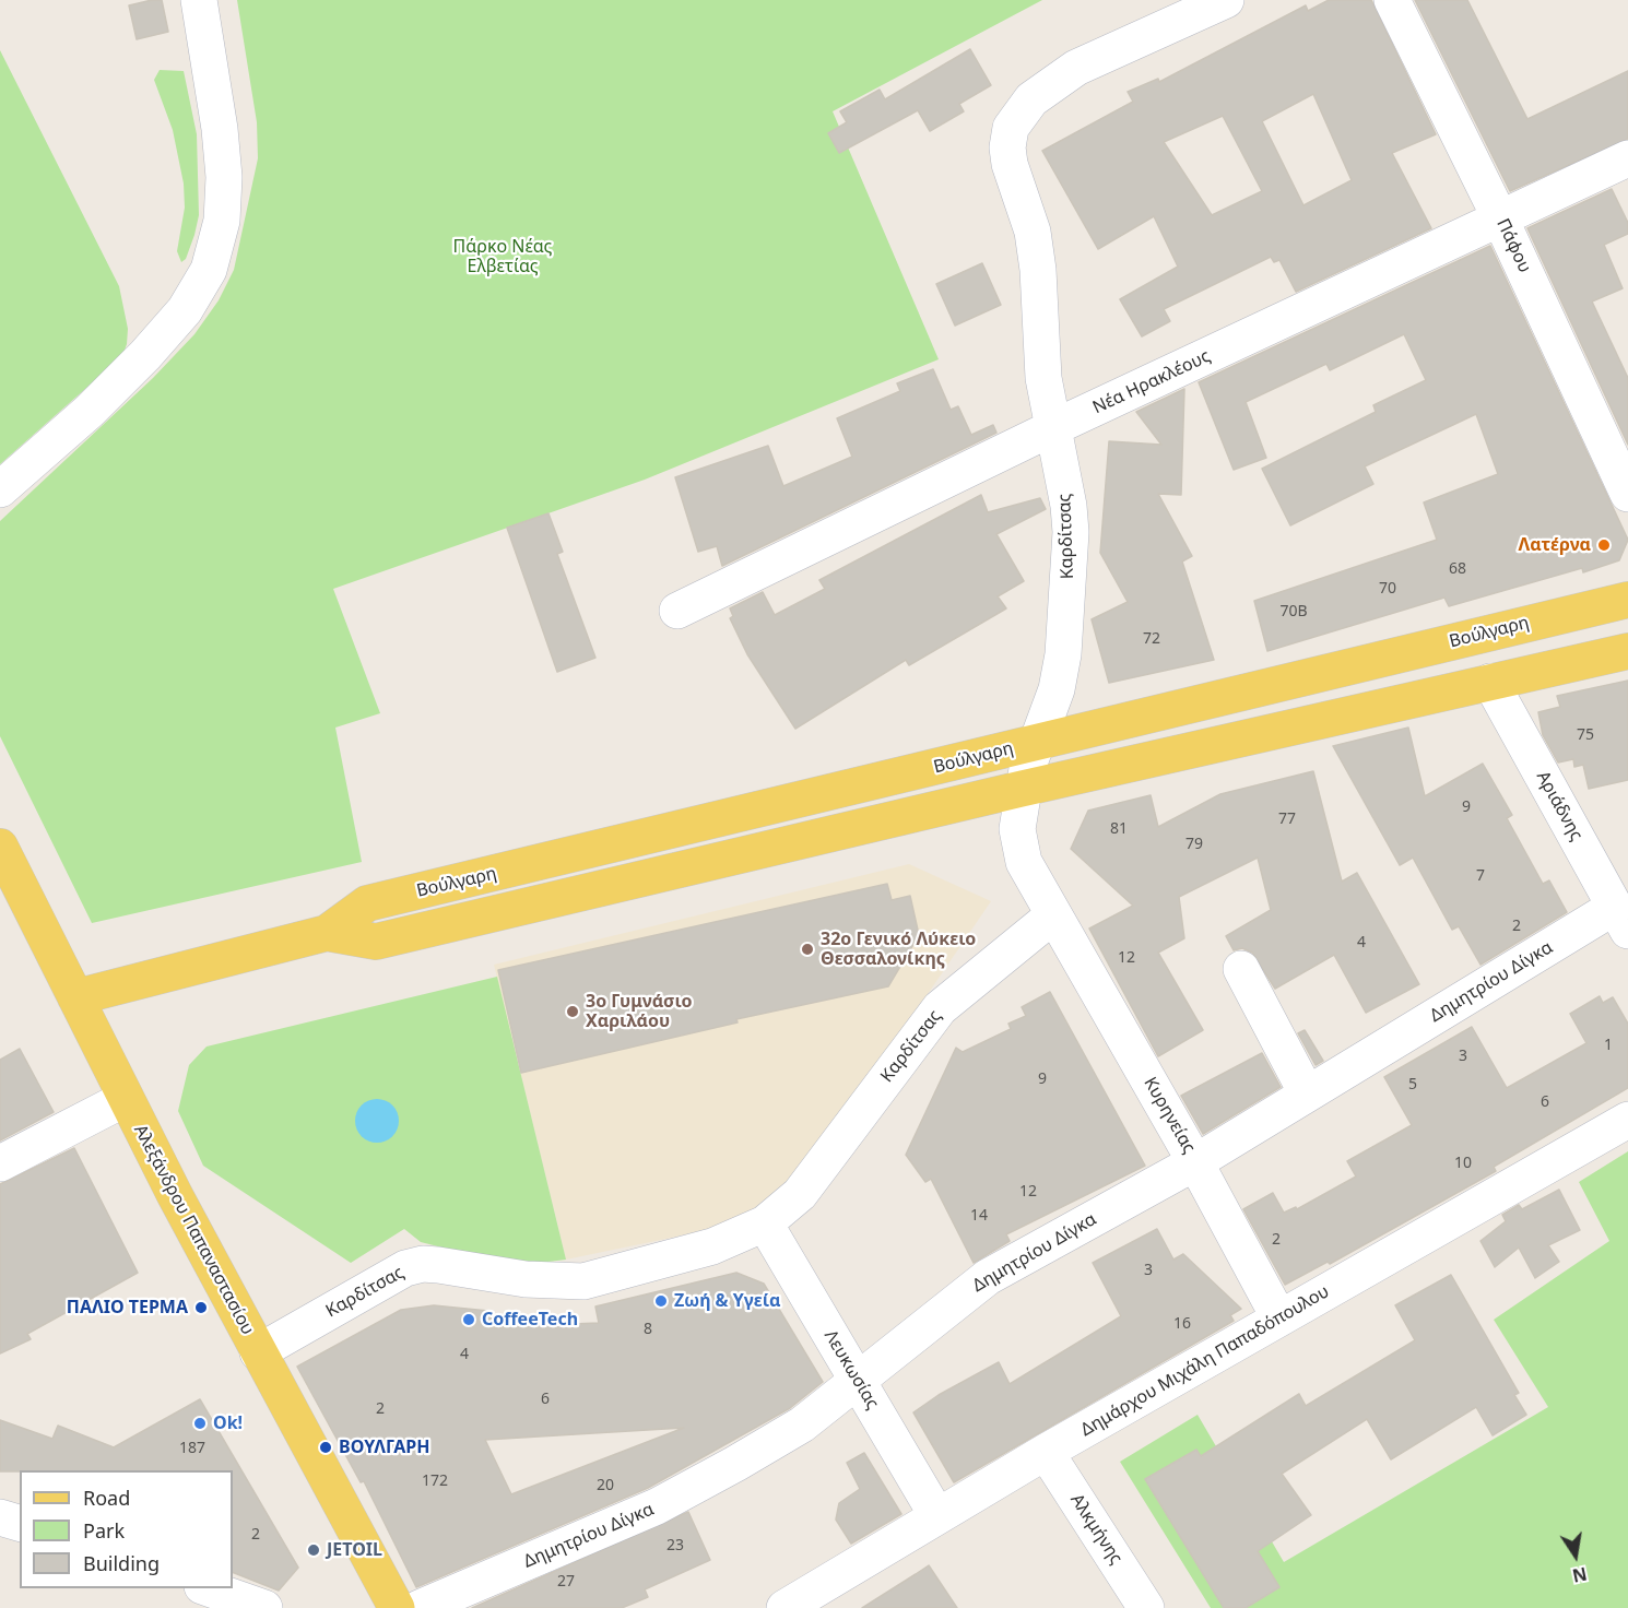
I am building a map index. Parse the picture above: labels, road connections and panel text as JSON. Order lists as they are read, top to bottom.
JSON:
{
  "streets": {
    "main road": ["Βούλγαρη", "Αλεξάνδρου Παπαναστασίου"],
    "street": [
      "Πάφου",
      "Νέα Ηρακλέους",
      "Καρδίτσας",
      "Αριάδνης",
      "Δημητρίου Δίγκα",
      "Κυρηνείας",
      "Δημάρχου Μιχάλη Παπαδόπουλου",
      "Λευκωσίας",
      "Αλκμήνης"
    ]
  },
  "crossings": [
    ["Πάφου", "Νέα Ηρακλέους"],
    ["Νέα Ηρακλέους", "Καρδίτσας"],
    ["Καρδίτσας", "Βούλγαρη"],
    ["Καρδίτσας", "Κυρηνείας"],
    ["Καρδίτσας", "Αλεξάνδρου Παπαναστασίου"],
    ["Καρδίτσας", "Λευκωσίας"],
    ["Βούλγαρη", "Αριάδνης"],
    ["Βούλγαρη", "Αλεξάνδρου Παπαναστασίου"],
    ["Αριάδνης", "Δημητρίου Δίγκα"],
    ["Δημητρίου Δίγκα", "Κυρηνείας"],
    ["Δημητρίου Δίγκα", "Λευκωσίας"],
    ["Κυρηνείας", "Δημάρχου Μιχάλη Παπαδόπουλου"],
    ["Δημάρχου Μιχάλη Παπαδόπουλου", "Λευκωσίας"],
    ["Δημάρχου Μιχάλη Παπαδόπουλου", "Αλκμήνης"]
  ],
  "parks": ["Πάρκο Νέας Ελβετίας"],
  "places": [
    "Λατέρνα",
    "32ο Γενικό Λύκειο Θεσσαλονίκης",
    "3ο Γυμνάσιο Χαριλάου",
    "Ζωή & Υγεία",
    "ΠΑΛΙΟ ΤΕΡΜΑ",
    "CoffeeTech",
    "Ok!",
    "ΒΟΥΛΓΑΡΗ",
    "JETOIL"
  ],
  "house_numbers": [
    "68",
    "70",
    "70Β",
    "72",
    "75",
    "9",
    "77",
    "81",
    "79",
    "7",
    "2",
    "4",
    "12",
    "1",
    "3",
    "9",
    "5",
    "6",
    "10",
    "12",
    "14",
    "2",
    "3",
    "16",
    "8",
    "4",
    "6",
    "2",
    "187",
    "172",
    "20",
    "2",
    "23",
    "27"
  ],
  "legend": ["Road", "Park", "Building"],
  "north": "bottom"
}
